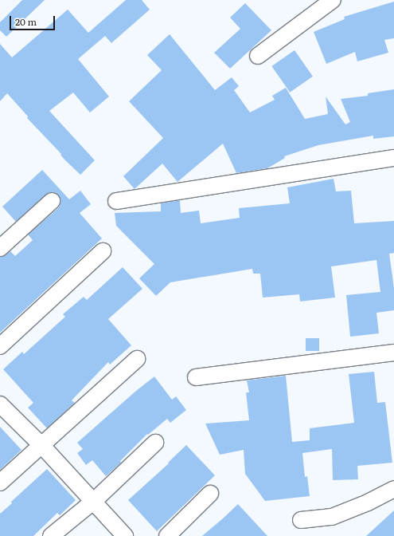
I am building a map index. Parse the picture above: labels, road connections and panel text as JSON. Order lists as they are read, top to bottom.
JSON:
{
  "scale_bar": "20 m"
}
